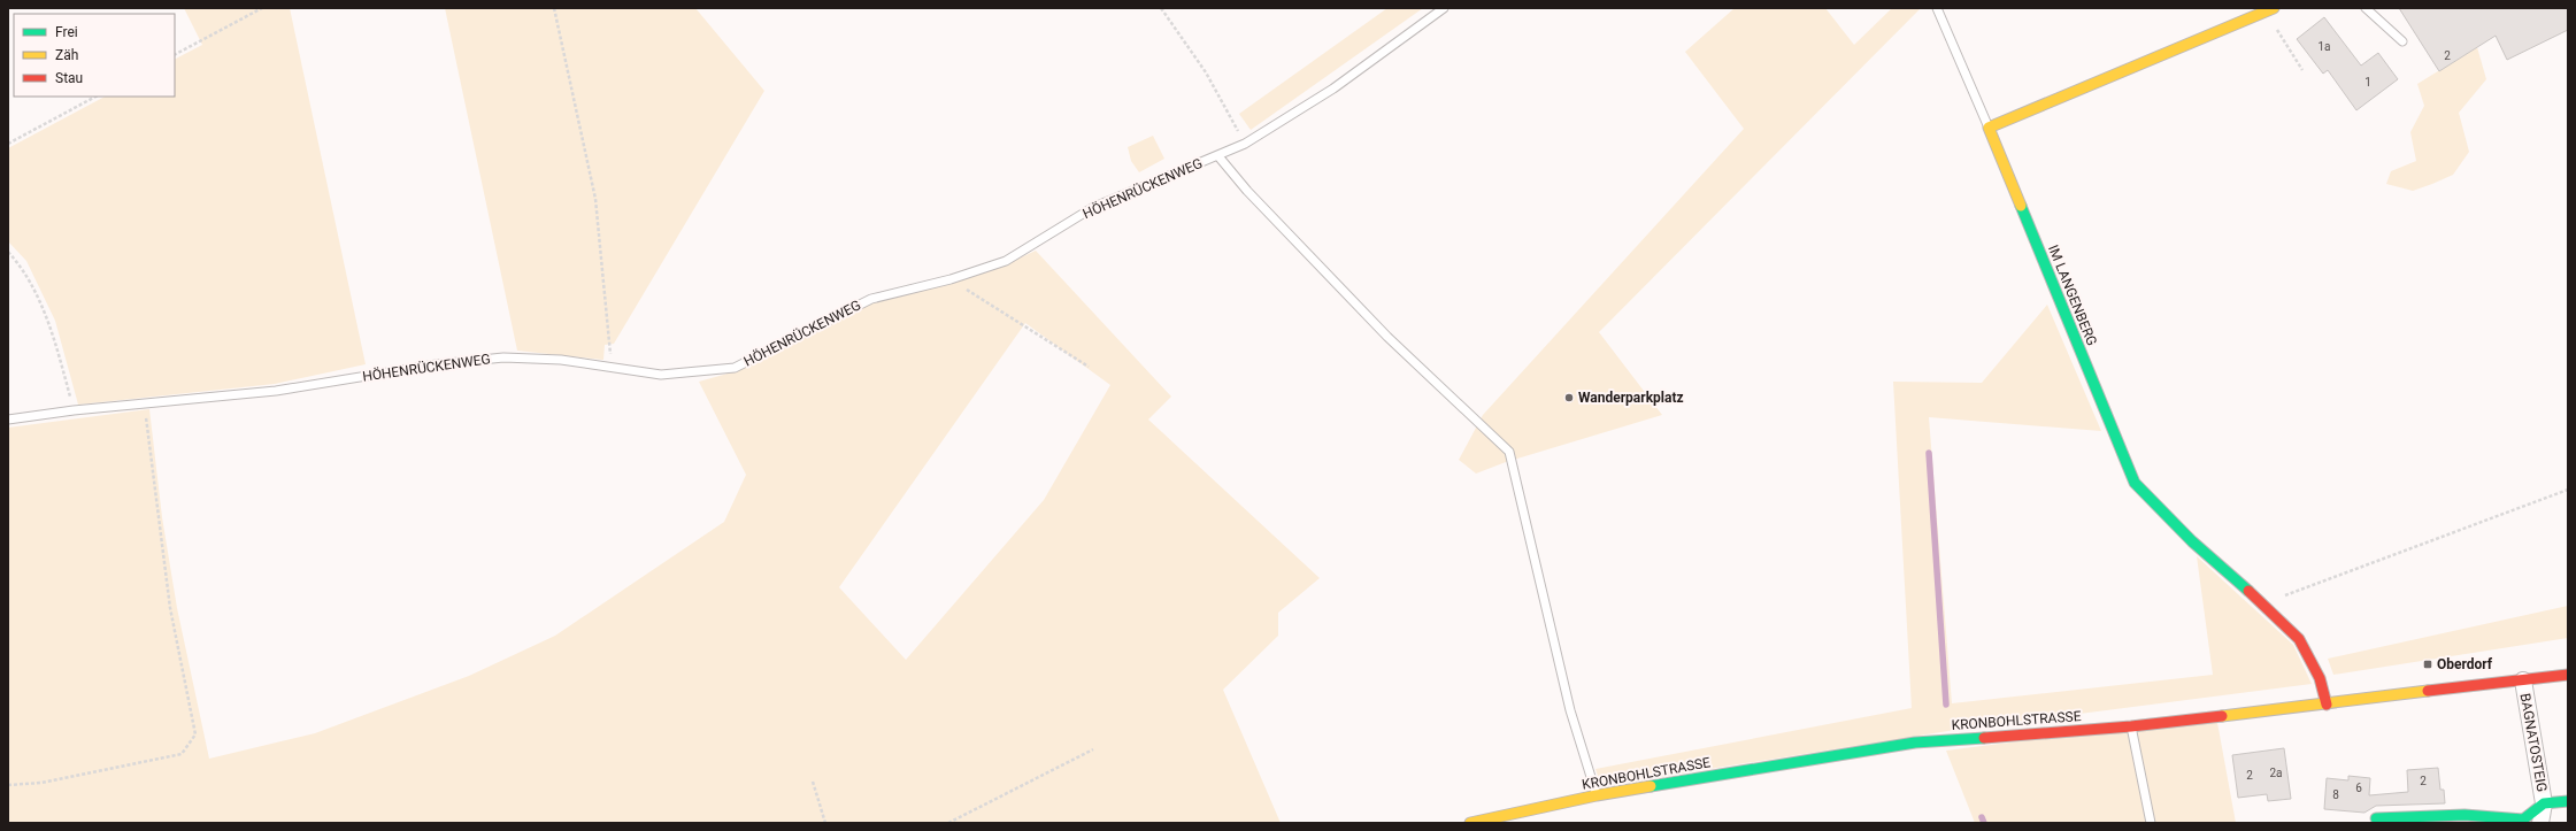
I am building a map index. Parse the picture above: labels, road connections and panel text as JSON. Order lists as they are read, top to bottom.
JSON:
{
  "streets": {
    "street": ["IM LANGENBERG", "KRONBOHLSTRASSE", "BAGNATOSTEIG"],
    "lane": ["HÖHENRÜCKENWEG"]
  },
  "crossings": [
    ["IM LANGENBERG", "KRONBOHLSTRASSE"],
    ["KRONBOHLSTRASSE", "BAGNATOSTEIG"]
  ],
  "places": {
    "other": ["Wanderparkplatz"],
    "transit": ["Oberdorf"]
  },
  "house_numbers": [
    "1a",
    "2",
    "1",
    "2a",
    "2",
    "2",
    "6",
    "8"
  ],
  "legend": ["Frei", "Zäh", "Stau"]
}
